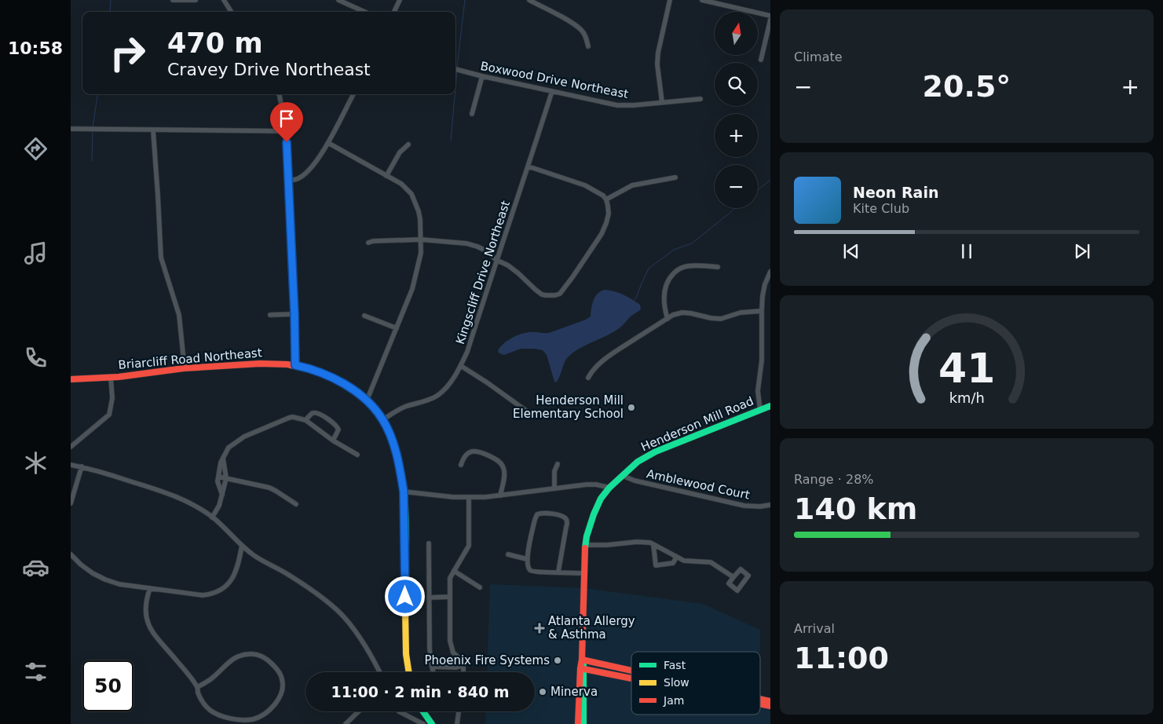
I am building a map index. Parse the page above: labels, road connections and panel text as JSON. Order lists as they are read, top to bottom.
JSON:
{
  "streets": {
    "street": [
      "Boxwood Drive Northeast",
      "Kingscliff Drive Northeast",
      "Briarcliff Road Northeast",
      "Henderson Mill Road",
      "Amblewood Court"
    ]
  },
  "crossings": [
    ["Boxwood Drive Northeast", "Kingscliff Drive Northeast"],
    ["Kingscliff Drive Northeast", "Briarcliff Road Northeast"],
    ["Henderson Mill Road", "Amblewood Court"]
  ],
  "places": {
    "other": ["Henderson Mill Elementary School", "Phoenix Fire Systems", "Minerva"],
    "health": ["Atlanta Allergy & Asthma"]
  },
  "legend": ["Fast", "Slow", "Jam"],
  "north": "top",
  "page": {
    "tabs": "10:58",
    "tile": [
      "Climate",
      ["Range · 28%", "140 km"],
      ["Arrival", "11:00"]
    ],
    "map_buttons": ["+", "−"],
    "turn": ["470 m", "Cravey Drive Northeast"],
    "heat": ["−", "20.5°", "+"],
    "song": ["Neon Rain", "Kite Club"],
    "limit": "50",
    "trip": "11:00 · 2 min · 840 m",
    "gauge": ["41", "km/h"]
  }
}
